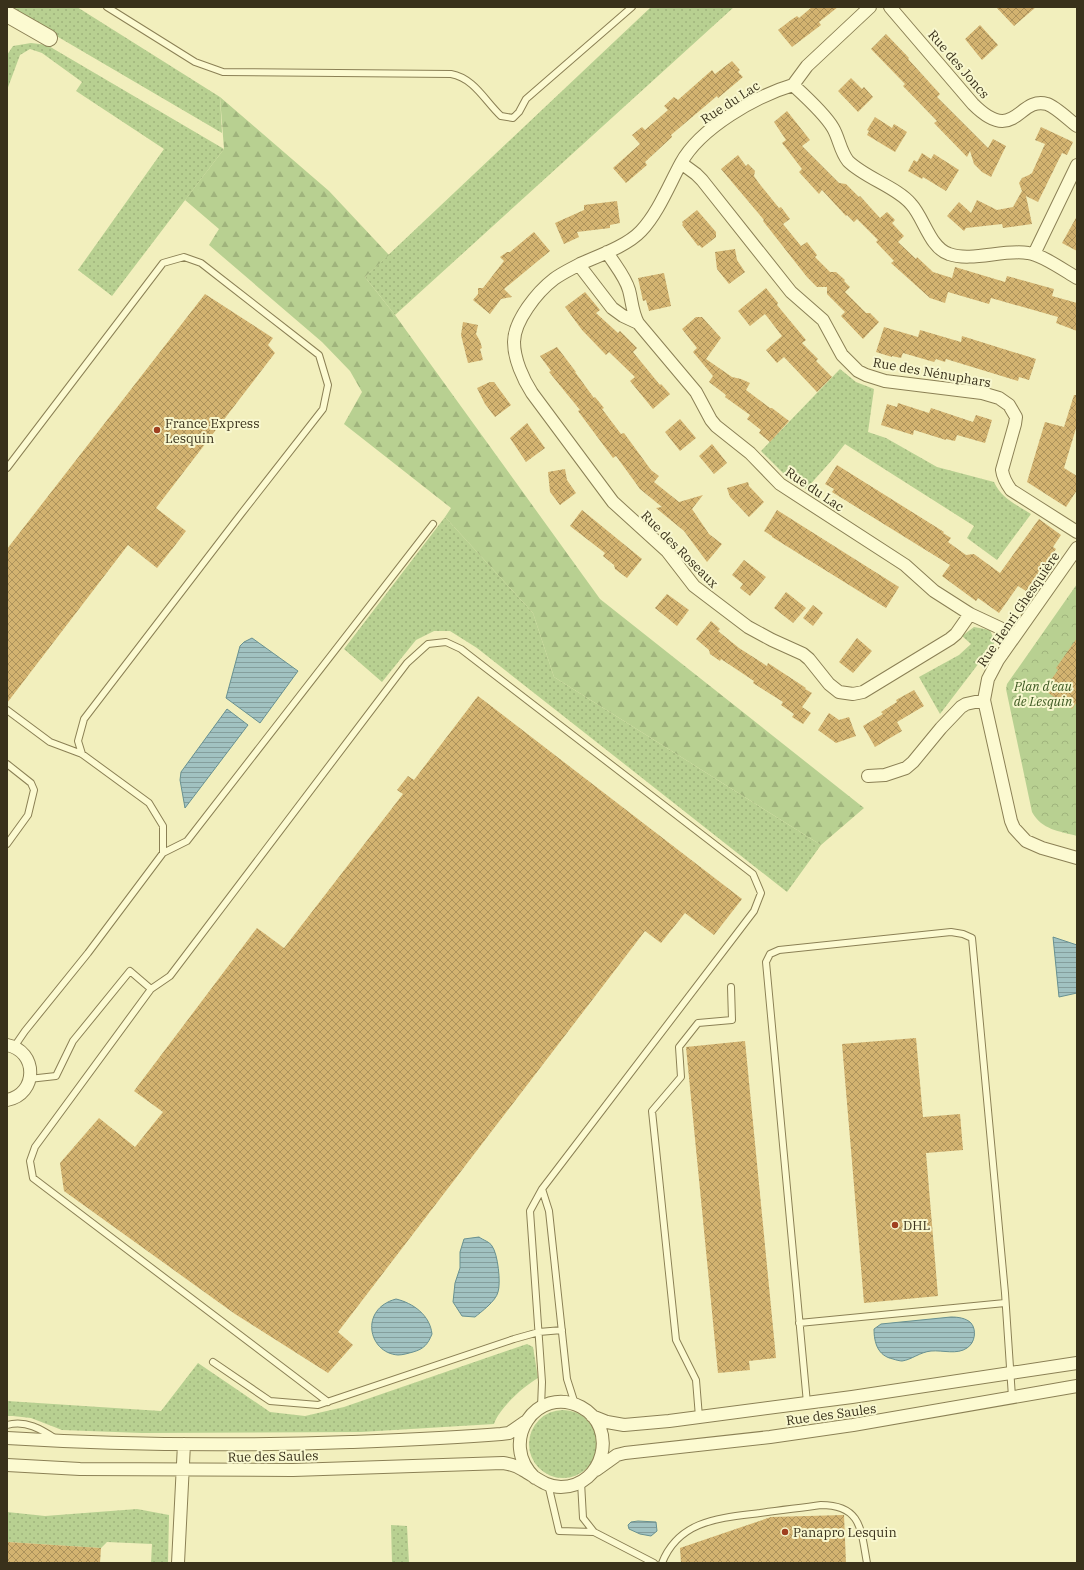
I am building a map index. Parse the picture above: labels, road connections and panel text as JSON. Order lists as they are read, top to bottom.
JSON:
{
  "streets": {
    "street": [
      "Rue des Joncs",
      "Rue du Lac",
      "Rue des Nénuphars",
      "Rue des Roseaux",
      "Rue Henri Ghesquière",
      "Rue des Saules"
    ]
  },
  "crossings": [
    ["Rue du Lac", "Rue des Nénuphars"],
    ["Rue du Lac", "Rue des Roseaux"],
    ["Rue du Lac", "Rue Henri Ghesquière"]
  ],
  "parks": ["Plan d'eau de Lesquin"],
  "places": ["France Express Lesquin", "DHL", "Panapro Lesquin"]
}
